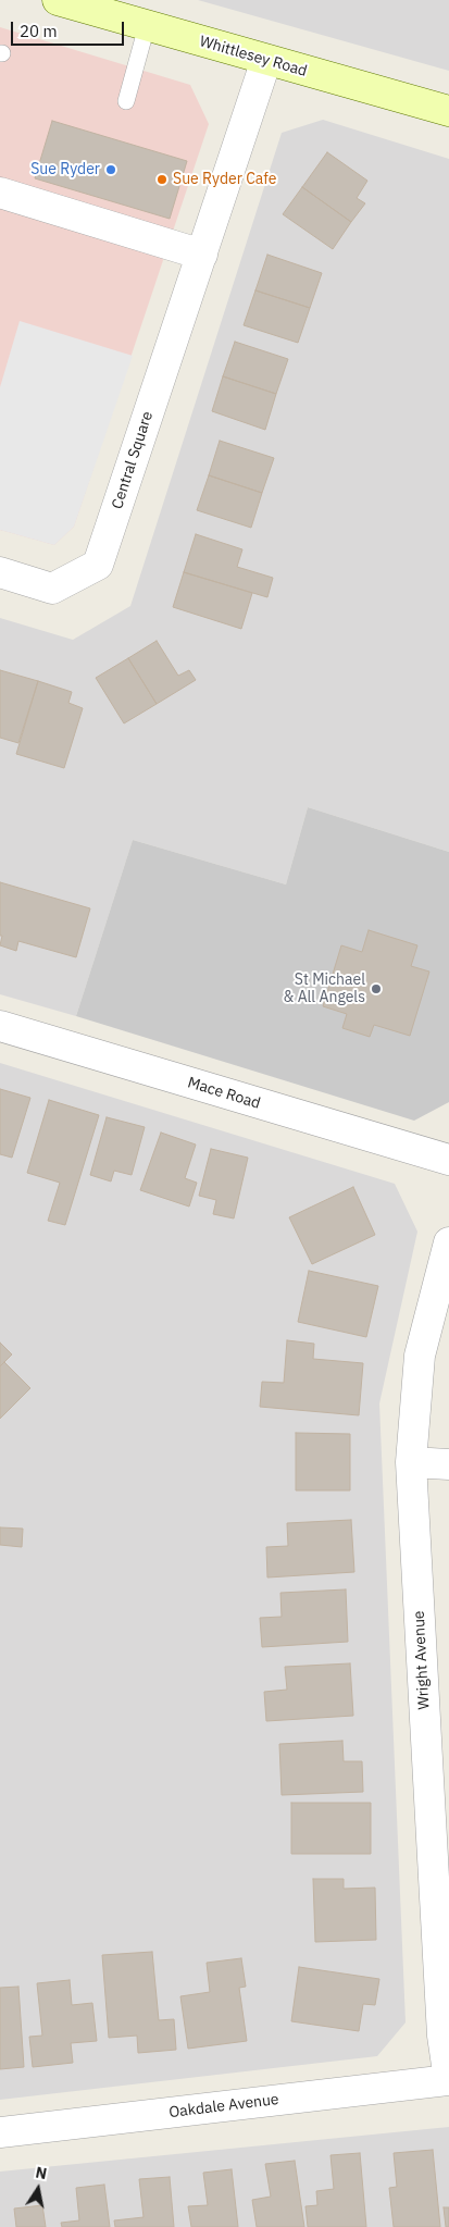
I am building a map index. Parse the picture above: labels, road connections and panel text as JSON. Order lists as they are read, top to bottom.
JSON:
{
  "streets": {
    "main road": ["Whittlesey Road"],
    "street": [
      "Central Square",
      "Mace Road",
      "Wright Avenue",
      "Oakdale Avenue"
    ]
  },
  "crossings": [
    ["Whittlesey Road", "Central Square"],
    ["Wright Avenue", "Oakdale Avenue"]
  ],
  "places": ["Sue Ryder", "Sue Ryder Cafe", "St Michael & All Angels"],
  "scale_bar": "20 m",
  "north": "top"
}
